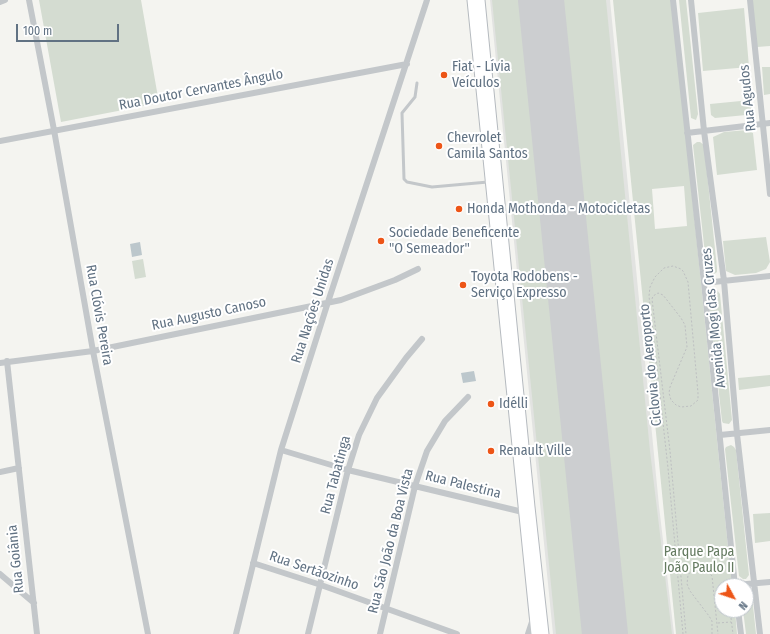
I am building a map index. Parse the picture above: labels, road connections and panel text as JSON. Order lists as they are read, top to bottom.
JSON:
{
  "streets": {
    "street": [
      "Rua Doutor Cervantes Ângulo",
      "Rua Agudos",
      "Rua Nações Unidas",
      "Rua Augusto Canoso",
      "Rua Clóvis Pereira",
      "Avenida Mogi das Cruzes",
      "Rua Tabatinga",
      "Rua Palestina",
      "Rua São João da Boa Vista",
      "Rua Goiânia",
      "Rua Sertãozinho"
    ],
    "path": ["Ciclovia do Aeroporto"]
  },
  "crossings": [
    ["Rua Doutor Cervantes Ângulo", "Rua Nações Unidas"],
    ["Rua Doutor Cervantes Ângulo", "Rua Clóvis Pereira"],
    ["Rua Nações Unidas", "Rua Augusto Canoso"],
    ["Rua Nações Unidas", "Rua Palestina"],
    ["Rua Nações Unidas", "Rua Sertãozinho"],
    ["Rua Augusto Canoso", "Rua Clóvis Pereira"],
    ["Rua Augusto Canoso", "Rua Goiânia"],
    ["Rua Tabatinga", "Rua Palestina"],
    ["Rua Tabatinga", "Rua Sertãozinho"],
    ["Rua Palestina", "Rua São João da Boa Vista"],
    ["Rua São João da Boa Vista", "Rua Sertãozinho"]
  ],
  "parks": ["Parque Papa João Paulo II"],
  "places": [
    "Fiat - Lívia Veículos",
    "Chevrolet Camila Santos",
    "Honda Mothonda - Motocicletas",
    "Sociedade Beneficente \"O Semeador\"",
    "Toyota Rodobens - Serviço Expresso",
    "Idélli",
    "Renault Ville"
  ],
  "scale_bar": "100 m",
  "north": "bottom right"
}
